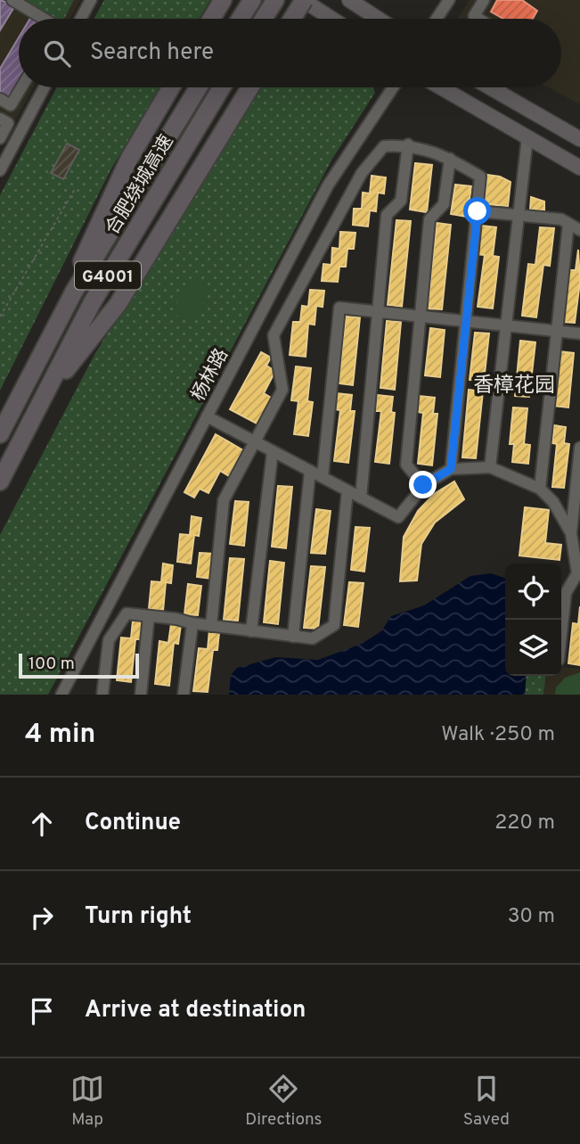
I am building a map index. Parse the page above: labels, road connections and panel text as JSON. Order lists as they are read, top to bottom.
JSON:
{
  "streets": {
    "highway": ["合肥绕城高速", "G4001"],
    "street": ["杨林路"]
  },
  "districts": ["香樟花园"],
  "scale_bar": "100 m",
  "page": {
    "search": "Search here",
    "scale": "100 m",
    "heading": ["4 min", "Walk · 250 m"],
    "list": [
      ["Continue", "220 m"],
      ["Turn right", "30 m"],
      "Arrive at destination"
    ],
    "nav": ["Map", "Directions", "Saved"]
  }
}
